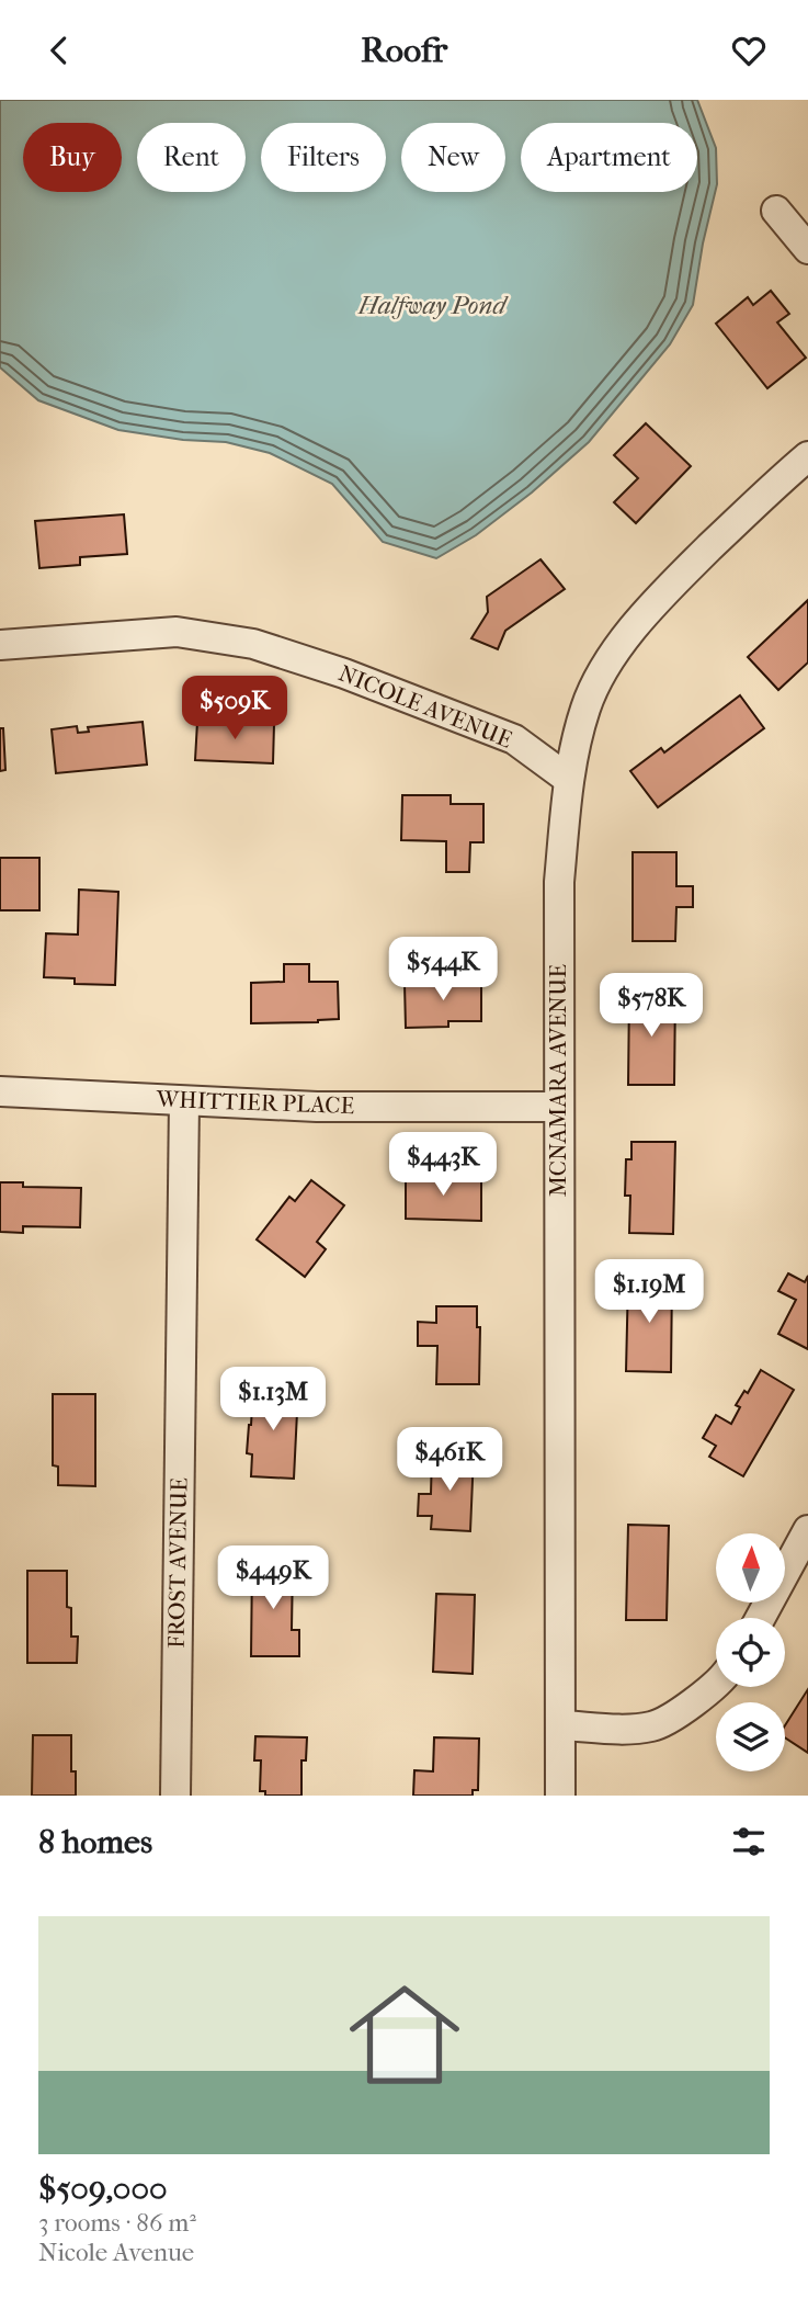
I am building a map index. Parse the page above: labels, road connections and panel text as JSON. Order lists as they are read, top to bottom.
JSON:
{
  "streets": {
    "street": [
      "NICOLE AVENUE",
      "MCNAMARA AVENUE",
      "WHITTIER PLACE",
      "FROST AVENUE"
    ]
  },
  "crossings": [
    ["NICOLE AVENUE", "MCNAMARA AVENUE"],
    ["MCNAMARA AVENUE", "WHITTIER PLACE"],
    ["WHITTIER PLACE", "FROST AVENUE"]
  ],
  "water": ["Halfway Pond"],
  "north": "top",
  "page": {
    "header": "Roofr",
    "chip": [
      "Buy",
      "Rent",
      "Filters",
      "New",
      "Apartment"
    ],
    "price": [
      "$509K",
      "$544K",
      "$578K",
      "$443K",
      "$1.19M",
      "$1.13M",
      "$461K",
      "$449K"
    ],
    "heading": "8 homes",
    "list": [
      {
        "name": "$509,000",
        "note": "3 rooms · 86 m² · Nicole Avenue"
      }
    ]
  }
}
